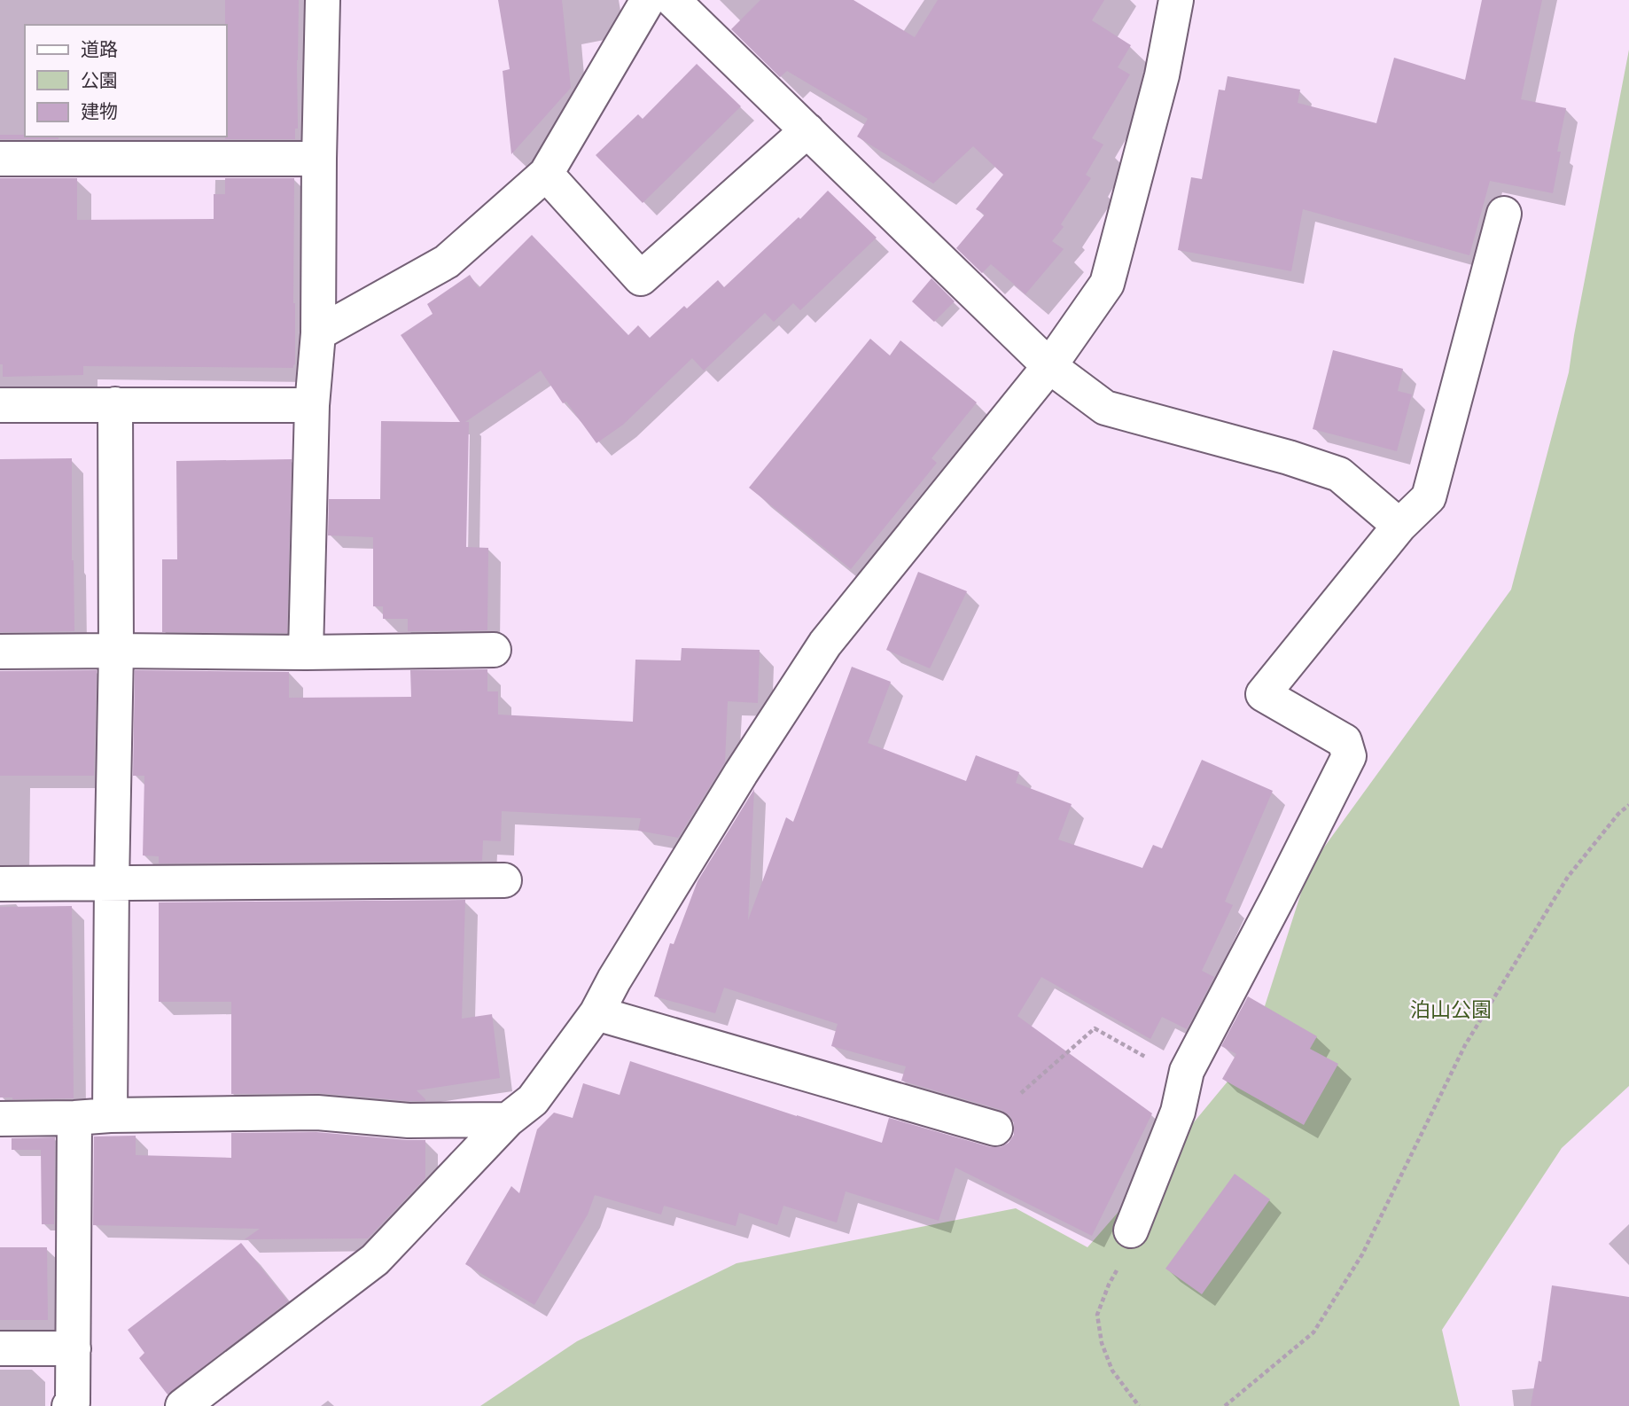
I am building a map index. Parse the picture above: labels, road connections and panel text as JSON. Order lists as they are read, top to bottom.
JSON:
{
  "parks": ["泊山公園"],
  "legend": ["道路", "公園", "建物"]
}
